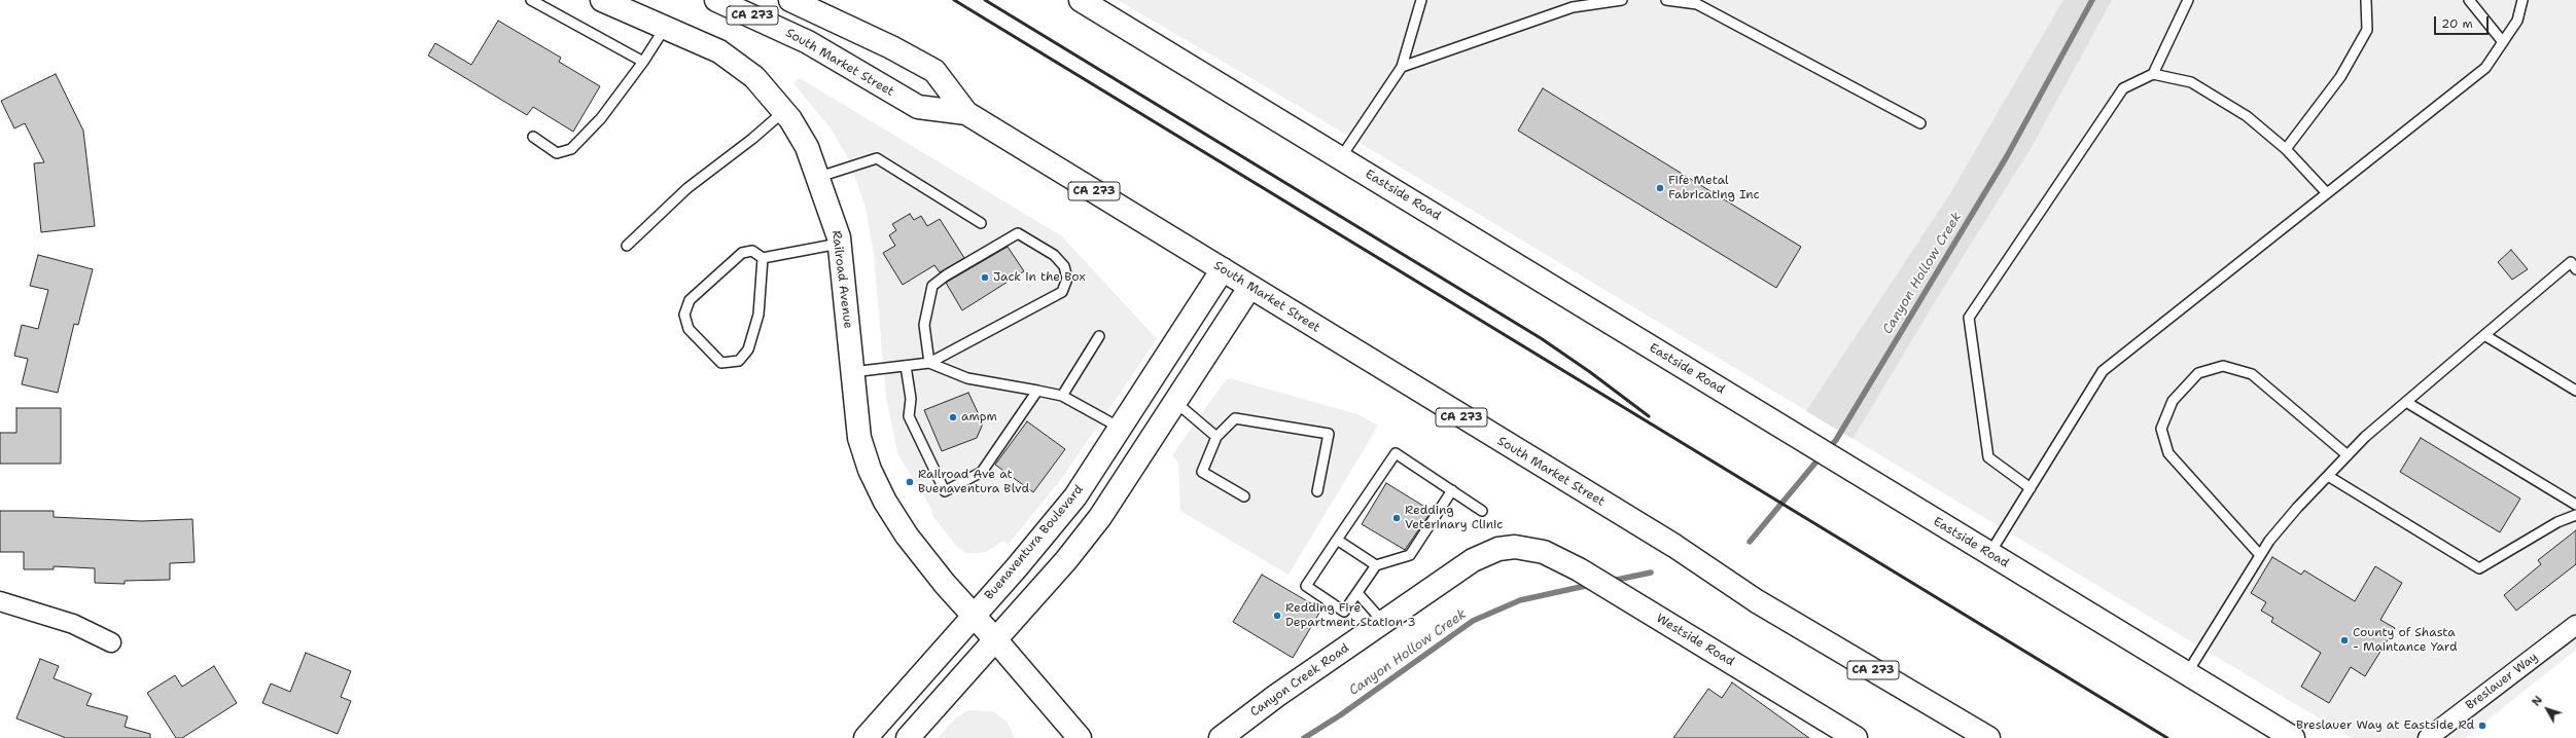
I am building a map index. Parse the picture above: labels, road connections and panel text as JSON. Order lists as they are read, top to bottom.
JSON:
{
  "streets": {
    "main road": [
      "CA 273",
      "South Market Street",
      "Eastside Road",
      "Railroad Avenue",
      "Buenaventura Boulevard",
      "Westside Road",
      "Canyon Creek Road"
    ],
    "street": ["Breslauer Way"]
  },
  "crossings": [
    ["South Market Street", "Buenaventura Boulevard"],
    ["Railroad Avenue", "Buenaventura Boulevard"],
    ["Westside Road", "Canyon Creek Road"]
  ],
  "water": ["Canyon Hollow Creek"],
  "places": [
    "Fife Metal Fabricating Inc",
    "Jack in the Box",
    "ampm",
    "Railroad Ave at Buenaventura Blvd",
    "Redding Veterinary Clinic",
    "Redding Fire Department Station 3",
    "County of Shasta - Maintance Yard",
    "Breslauer Way at Eastside Rd"
  ],
  "scale_bar": "20 m",
  "north": "top left"
}
